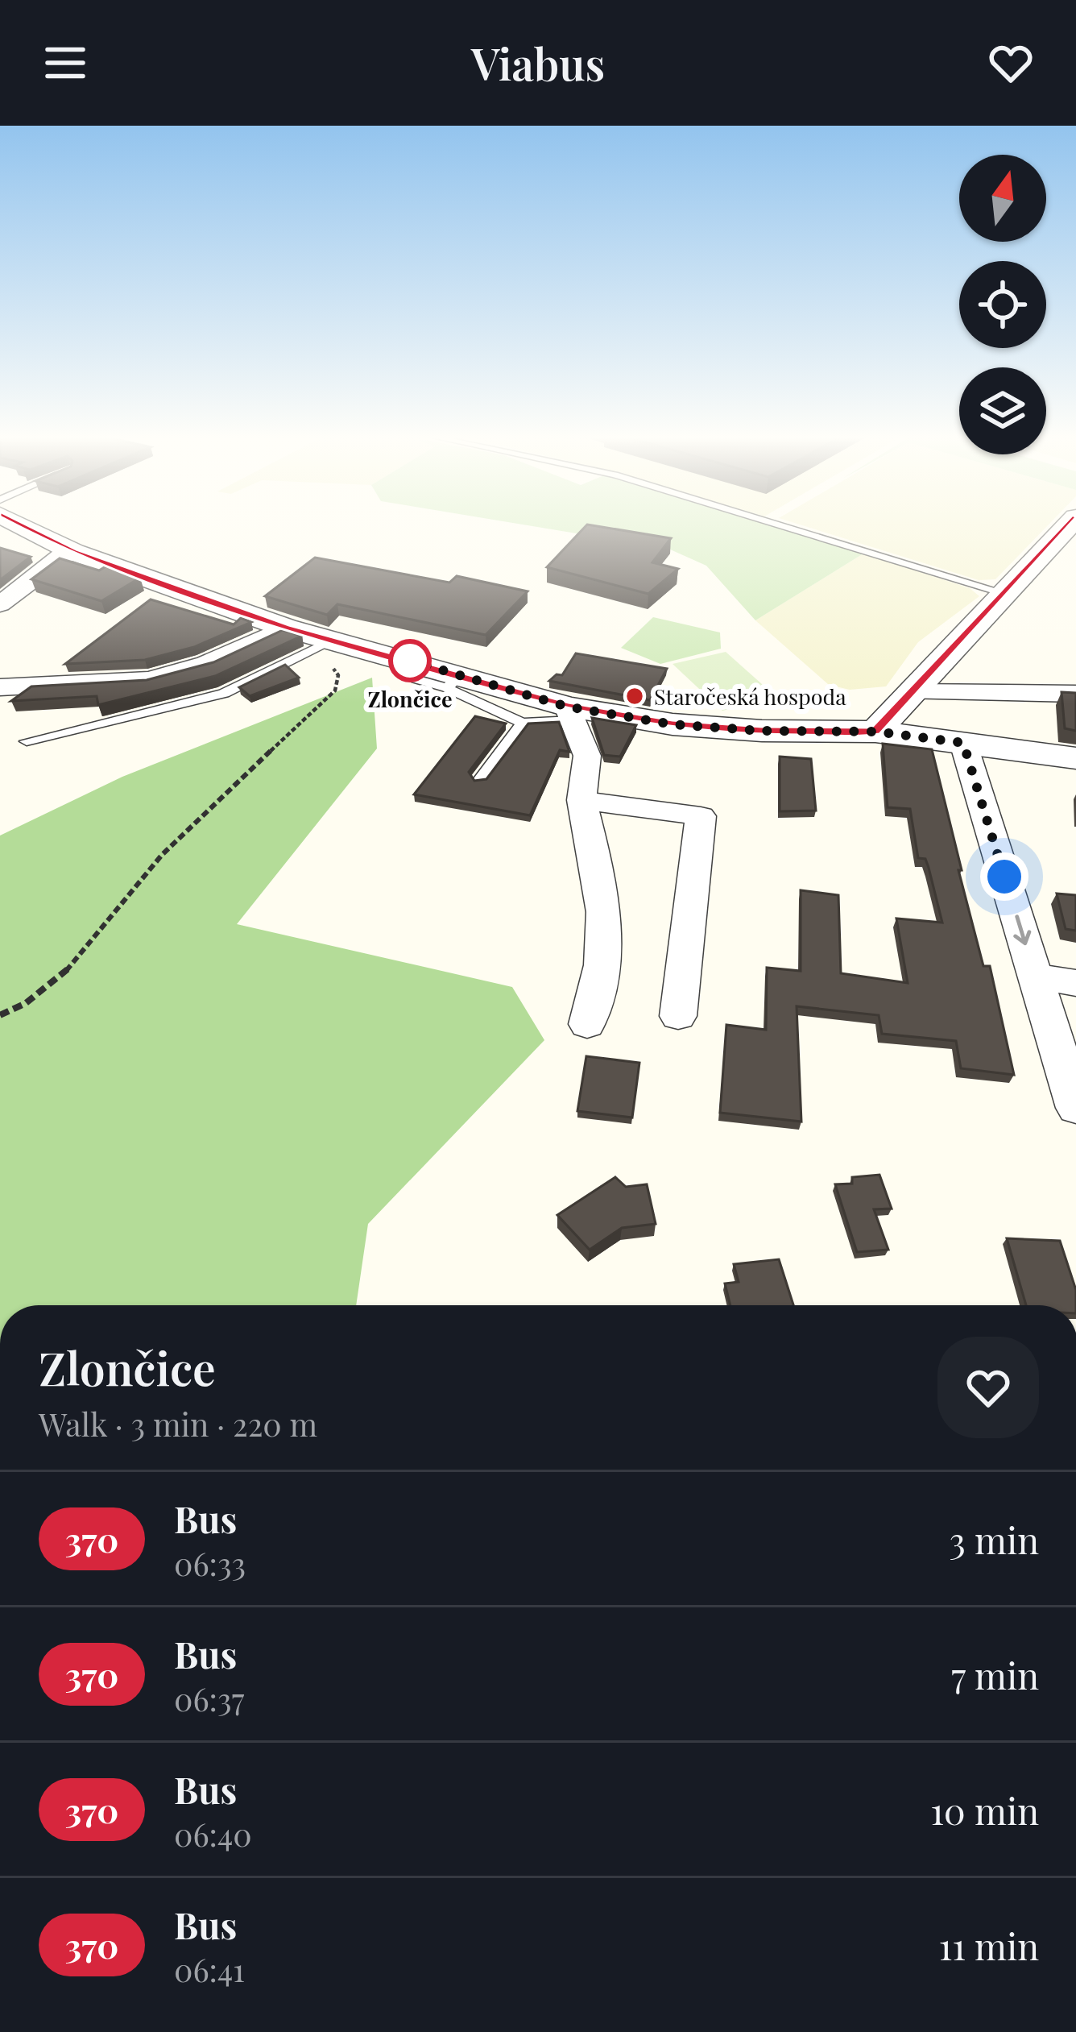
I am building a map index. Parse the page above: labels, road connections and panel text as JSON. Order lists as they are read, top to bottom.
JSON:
{
  "places": ["Zlončice", "Staročeská hospoda"],
  "lines": ["bus line 370"],
  "north": "top",
  "page": {
    "header": "Viabus",
    "heading": ["Zlončice", "Walk · 3 min · 220 m"],
    "list": [
      {
        "mark": "370",
        "name": "Bus",
        "note": "06:33",
        "value": "3 min"
      },
      {
        "mark": "370",
        "name": "Bus",
        "note": "06:37",
        "value": "7 min"
      },
      {
        "mark": "370",
        "name": "Bus",
        "note": "06:40",
        "value": "10 min"
      },
      {
        "mark": "370",
        "name": "Bus",
        "note": "06:41",
        "value": "11 min"
      }
    ]
  }
}
